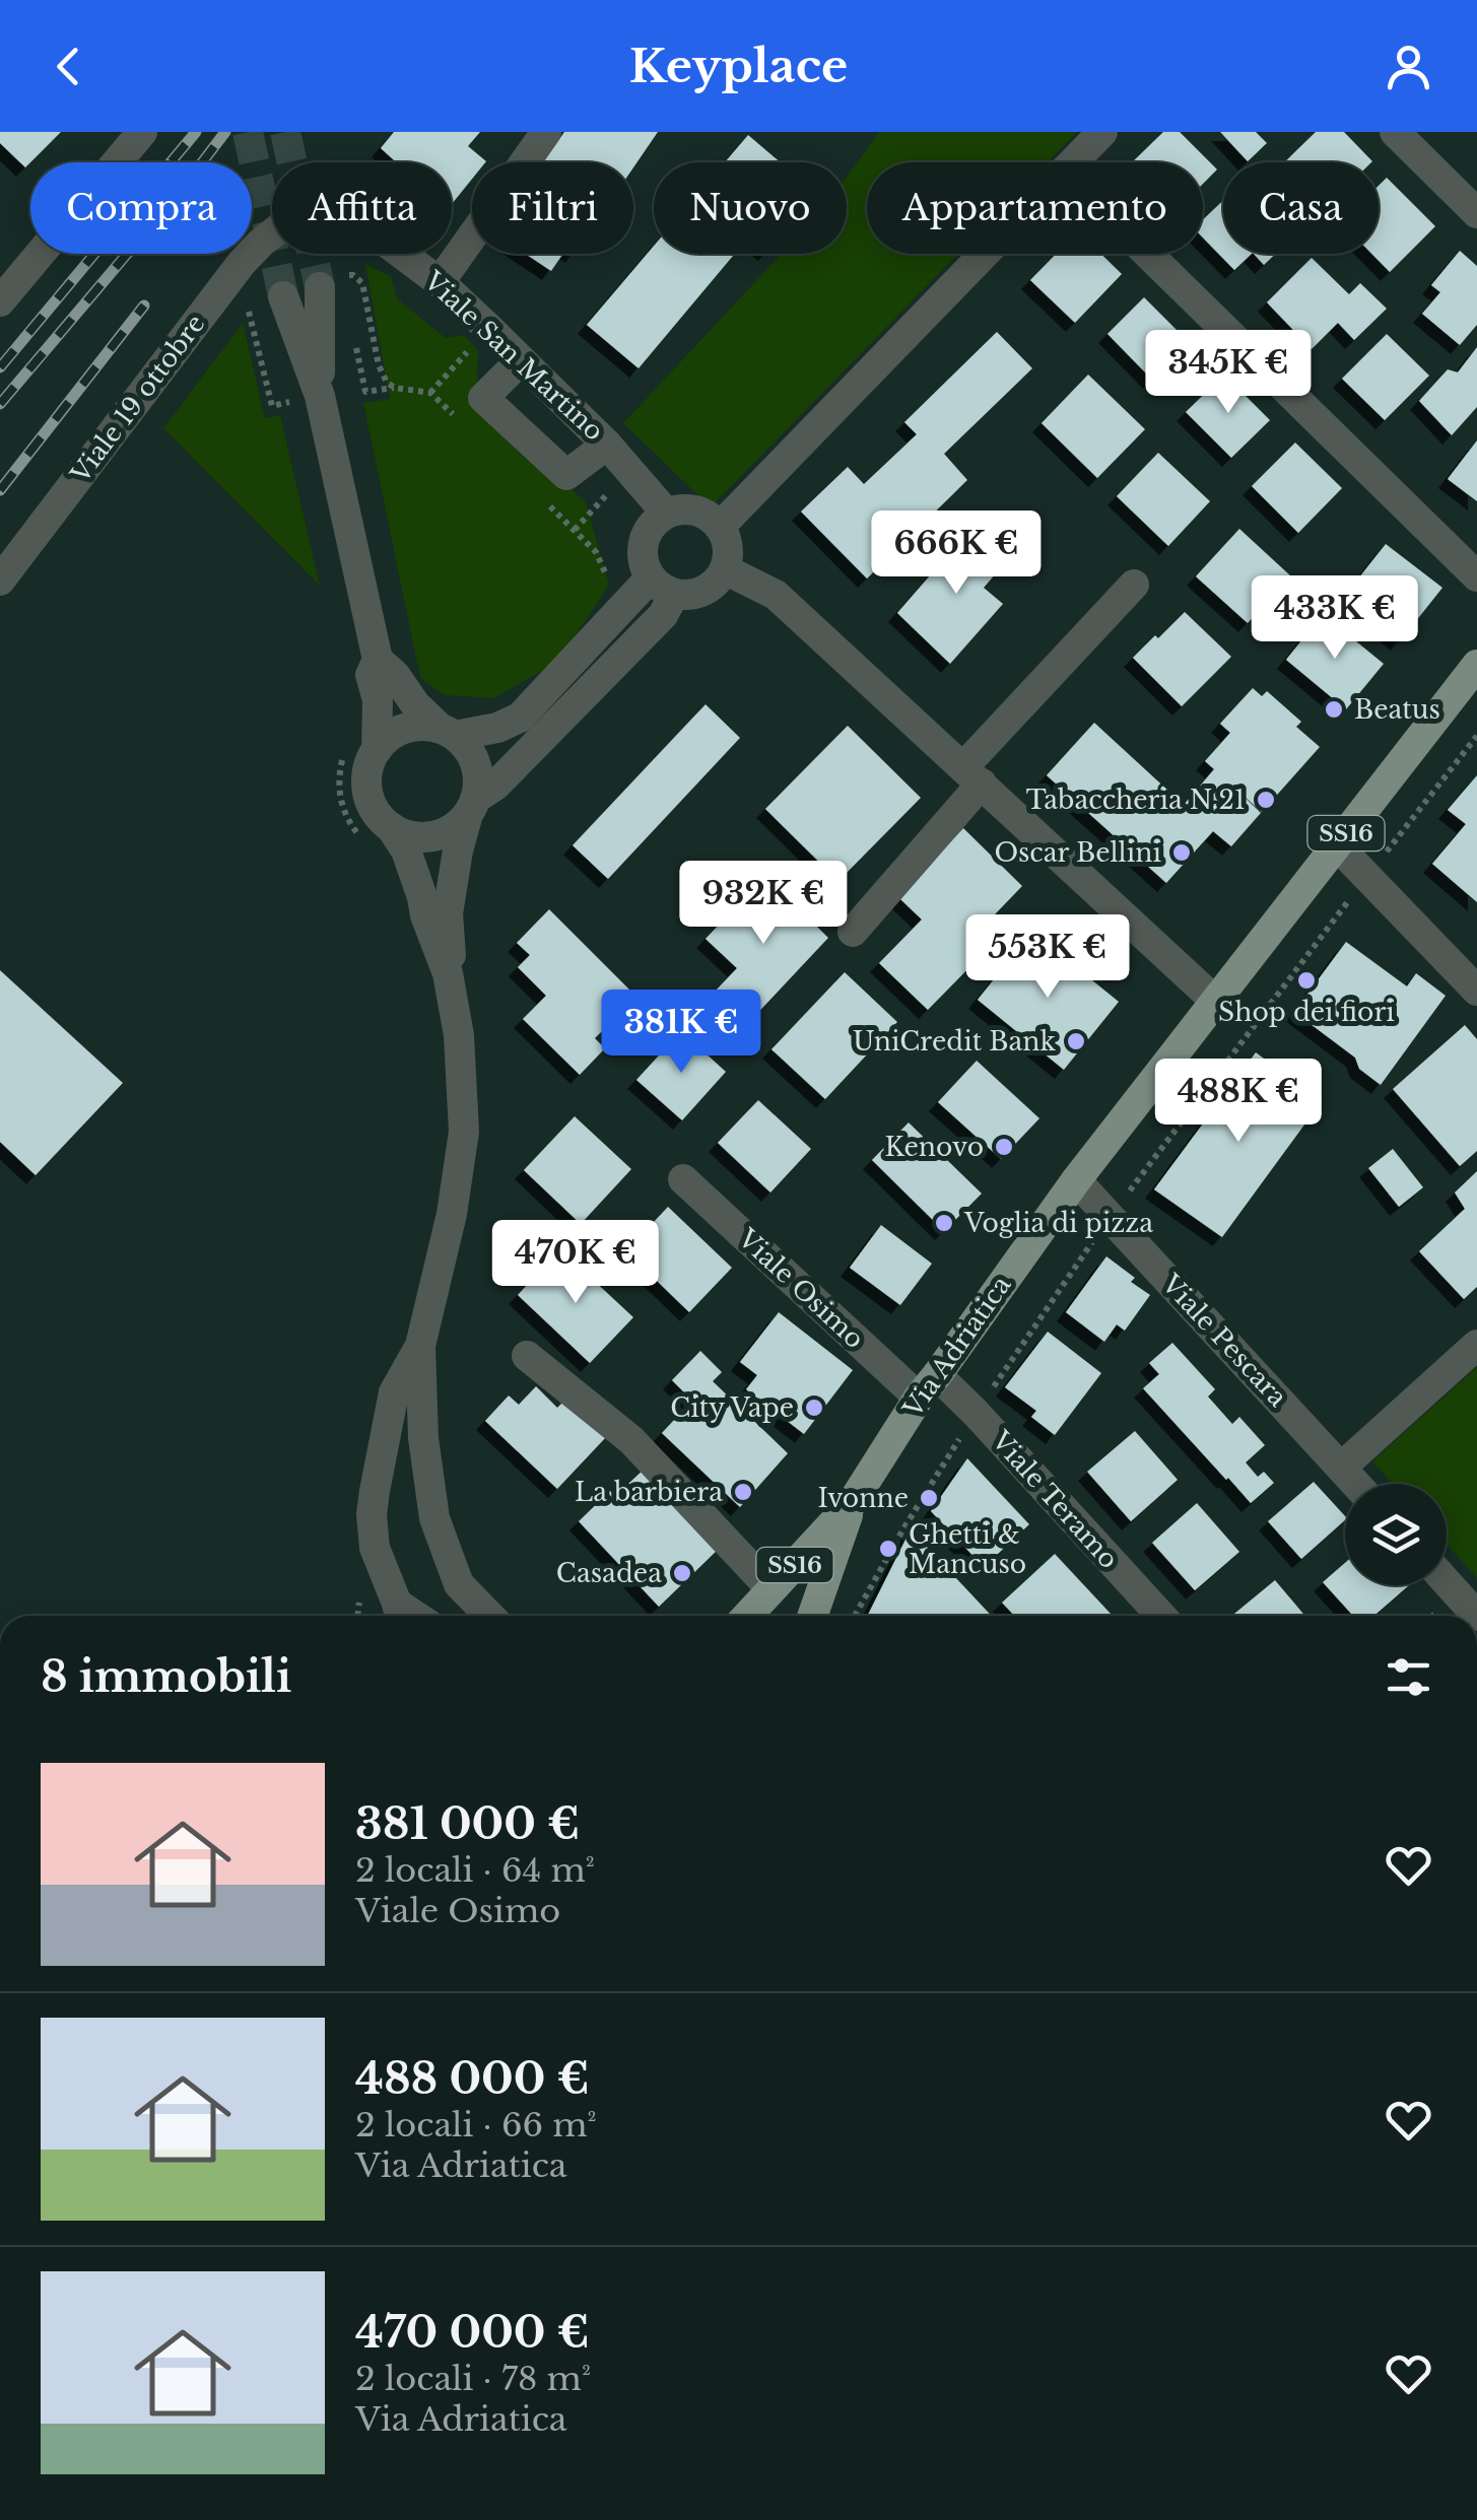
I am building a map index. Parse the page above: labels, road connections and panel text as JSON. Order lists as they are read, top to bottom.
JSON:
{
  "streets": {
    "main road": ["SS16", "Via Adriatica"],
    "street": [
      "Viale San Martino",
      "Viale 19 ottobre",
      "Viale Osimo",
      "Viale Pescara",
      "Viale Teramo"
    ]
  },
  "crossings": [
    ["Viale Osimo", "Via Adriatica"],
    ["Viale Osimo", "Viale Teramo"],
    ["Viale Pescara", "Via Adriatica"],
    ["Via Adriatica", "Viale Teramo"]
  ],
  "places": [
    "Beatus",
    "Tabaccheria N.21",
    "Oscar Bellini",
    "Shop dei fiori",
    "UniCredit Bank",
    "Kenovo",
    "Voglia di pizza",
    "City Vape",
    "La barbiera",
    "Ivonne",
    "Ghetti & Mancuso",
    "Casadea"
  ],
  "page": {
    "header": "Keyplace",
    "chip": [
      "Compra",
      "Affitta",
      "Filtri",
      "Nuovo",
      "Appartamento",
      "Casa"
    ],
    "price": [
      "345K €",
      "666K €",
      "433K €",
      "932K €",
      "553K €",
      "381K €",
      "488K €",
      "470K €"
    ],
    "heading": "8 immobili",
    "list": [
      {
        "name": "381 000 €",
        "note": "2 locali · 64 m² · Viale Osimo"
      },
      {
        "name": "488 000 €",
        "note": "2 locali · 66 m² · Via Adriatica"
      },
      {
        "name": "470 000 €",
        "note": "2 locali · 78 m² · Via Adriatica"
      }
    ]
  }
}
